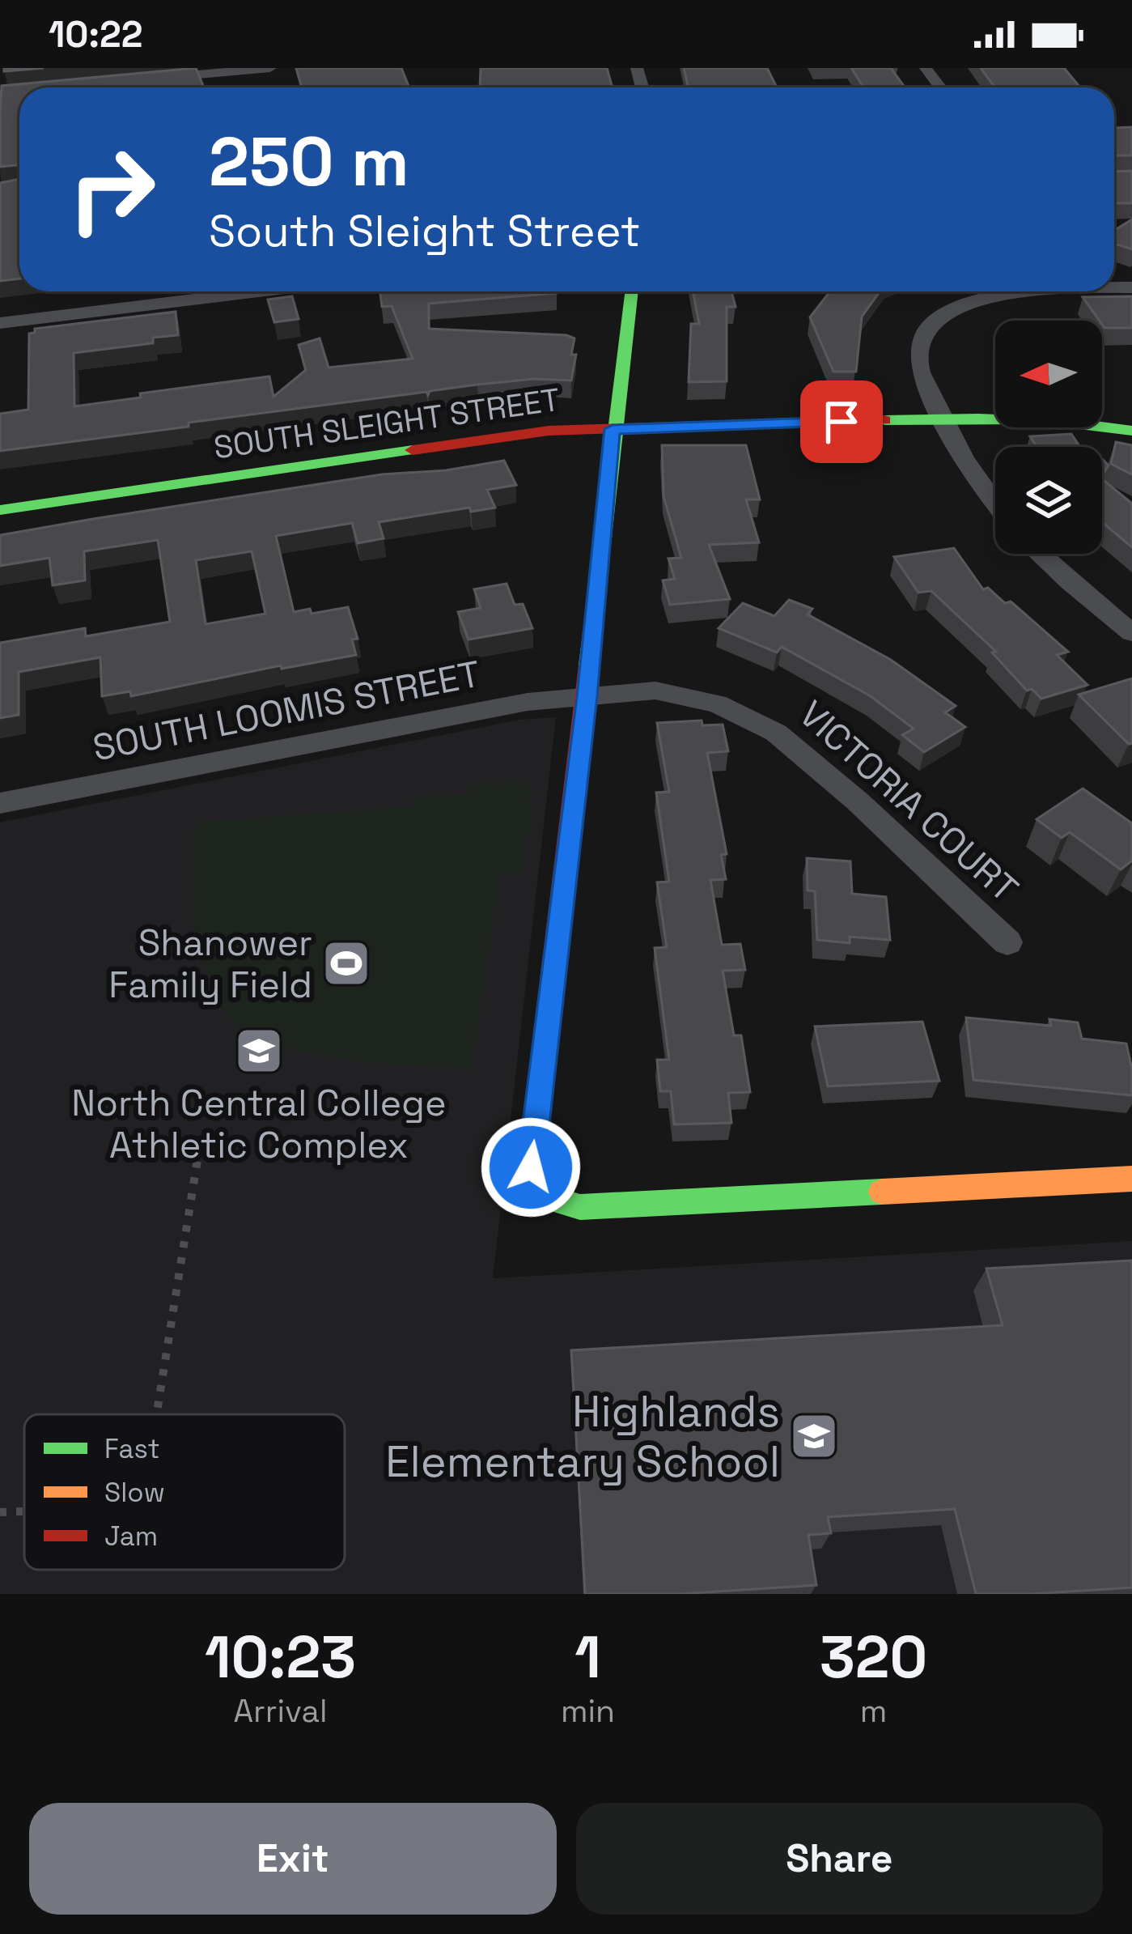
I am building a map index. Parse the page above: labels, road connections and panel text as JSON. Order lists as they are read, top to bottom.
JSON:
{
  "streets": {
    "street": ["SOUTH SLEIGHT STREET", "SOUTH LOOMIS STREET", "VICTORIA COURT"]
  },
  "crossings": [
    ["SOUTH LOOMIS STREET", "VICTORIA COURT"]
  ],
  "places": {
    "sports": ["Shanower Family Field"],
    "school or university": ["North Central College Athletic Complex", "Highlands Elementary School"]
  },
  "legend": ["Fast", "Slow", "Jam"],
  "north": "left",
  "page": {
    "status": "10:22",
    "turn": ["250 m", "South Sleight Street"],
    "eta": [
      "10:23",
      "Arrival",
      "1",
      "min",
      "320",
      "m"
    ],
    "buttons": ["Exit", "Share"]
  }
}
